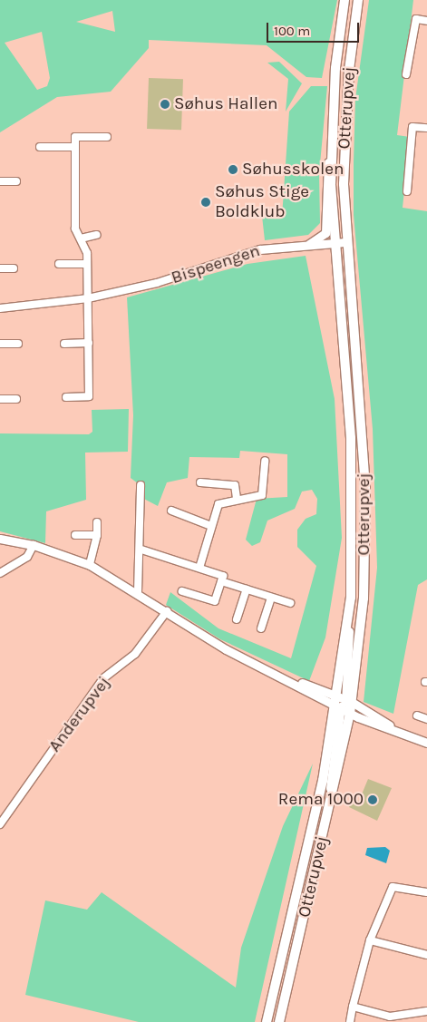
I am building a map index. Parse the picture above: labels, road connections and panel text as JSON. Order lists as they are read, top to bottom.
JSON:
{
  "streets": {
    "main road": ["Otterupvej"],
    "street": ["Bispeengen", "Anderupvej"]
  },
  "crossings": [
    ["Otterupvej", "Bispeengen"]
  ],
  "places": [
    "Søhus Hallen",
    "Søhusskolen",
    "Søhus Stige Boldklub",
    "Rema 1000"
  ],
  "scale_bar": "100 m"
}
